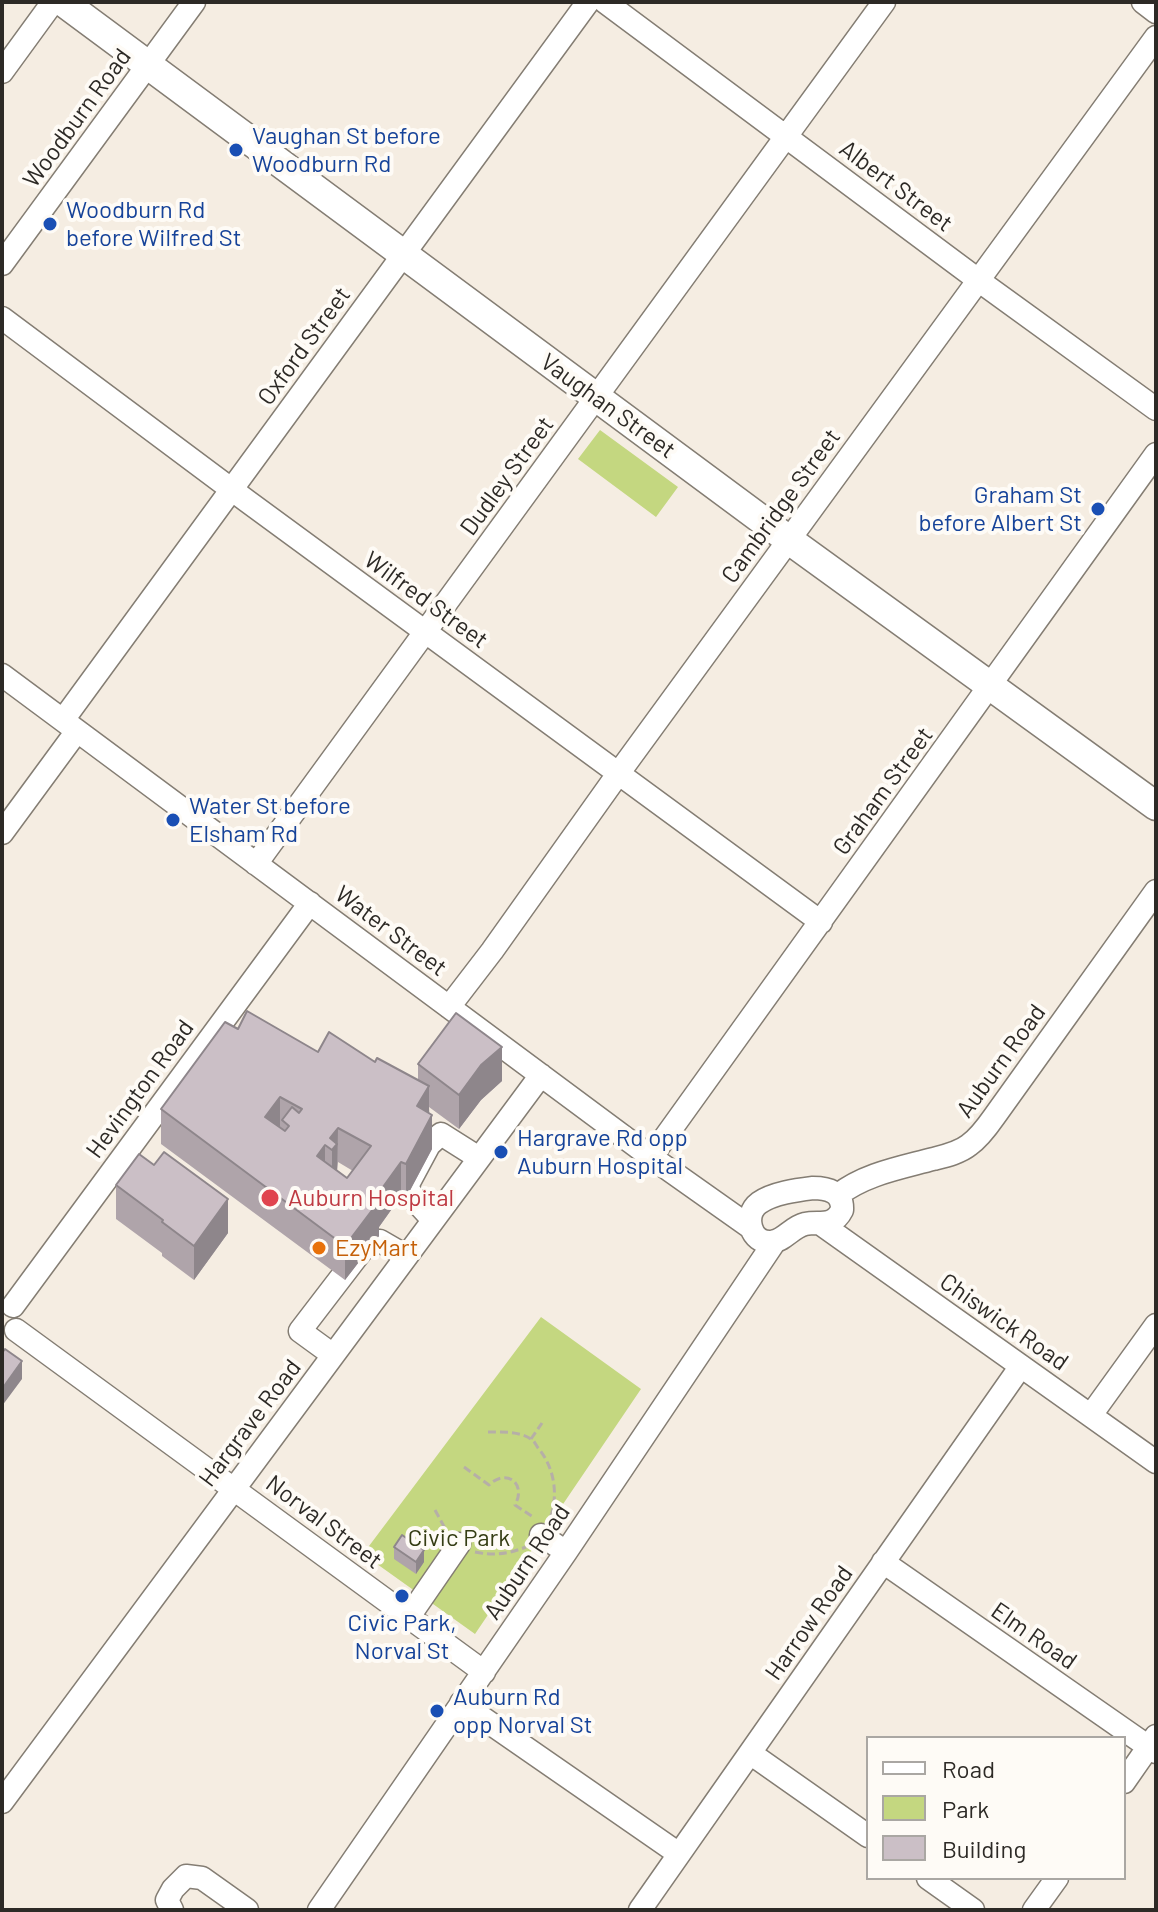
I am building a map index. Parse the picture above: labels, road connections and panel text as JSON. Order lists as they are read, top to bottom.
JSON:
{
  "streets": {
    "main road": ["Vaughan Street"],
    "street": [
      "Woodburn Road",
      "Albert Street",
      "Oxford Street",
      "Dudley Street",
      "Cambridge Street",
      "Wilfred Street",
      "Graham Street",
      "Water Street",
      "Auburn Road",
      "Hevington Road",
      "Chiswick Road",
      "Hargrave Road",
      "Norval Street",
      "Harrow Road",
      "Elm Road"
    ]
  },
  "crossings": [
    ["Woodburn Road", "Vaughan Street"],
    ["Albert Street", "Dudley Street"],
    ["Albert Street", "Cambridge Street"],
    ["Oxford Street", "Vaughan Street"],
    ["Oxford Street", "Wilfred Street"],
    ["Oxford Street", "Water Street"],
    ["Vaughan Street", "Dudley Street"],
    ["Vaughan Street", "Cambridge Street"],
    ["Vaughan Street", "Graham Street"],
    ["Dudley Street", "Wilfred Street"],
    ["Dudley Street", "Water Street"],
    ["Cambridge Street", "Wilfred Street"],
    ["Cambridge Street", "Water Street"],
    ["Wilfred Street", "Graham Street"],
    ["Graham Street", "Water Street"],
    ["Water Street", "Auburn Road"],
    ["Water Street", "Hevington Road"],
    ["Water Street", "Hargrave Road"],
    ["Auburn Road", "Norval Street"],
    ["Chiswick Road", "Harrow Road"],
    ["Hargrave Road", "Norval Street"],
    ["Harrow Road", "Elm Road"]
  ],
  "parks": ["Civic Park"],
  "places": [
    "Vaughan St before Woodburn Rd",
    "Woodburn Rd before Wilfred St",
    "Graham St before Albert St",
    "Water St before Elsham Rd",
    "Hargrave Rd opp Auburn Hospital",
    "Auburn Hospital",
    "EzyMart",
    "Civic Park, Norval St",
    "Auburn Rd opp Norval St"
  ],
  "legend": ["Road", "Park", "Building"]
}
